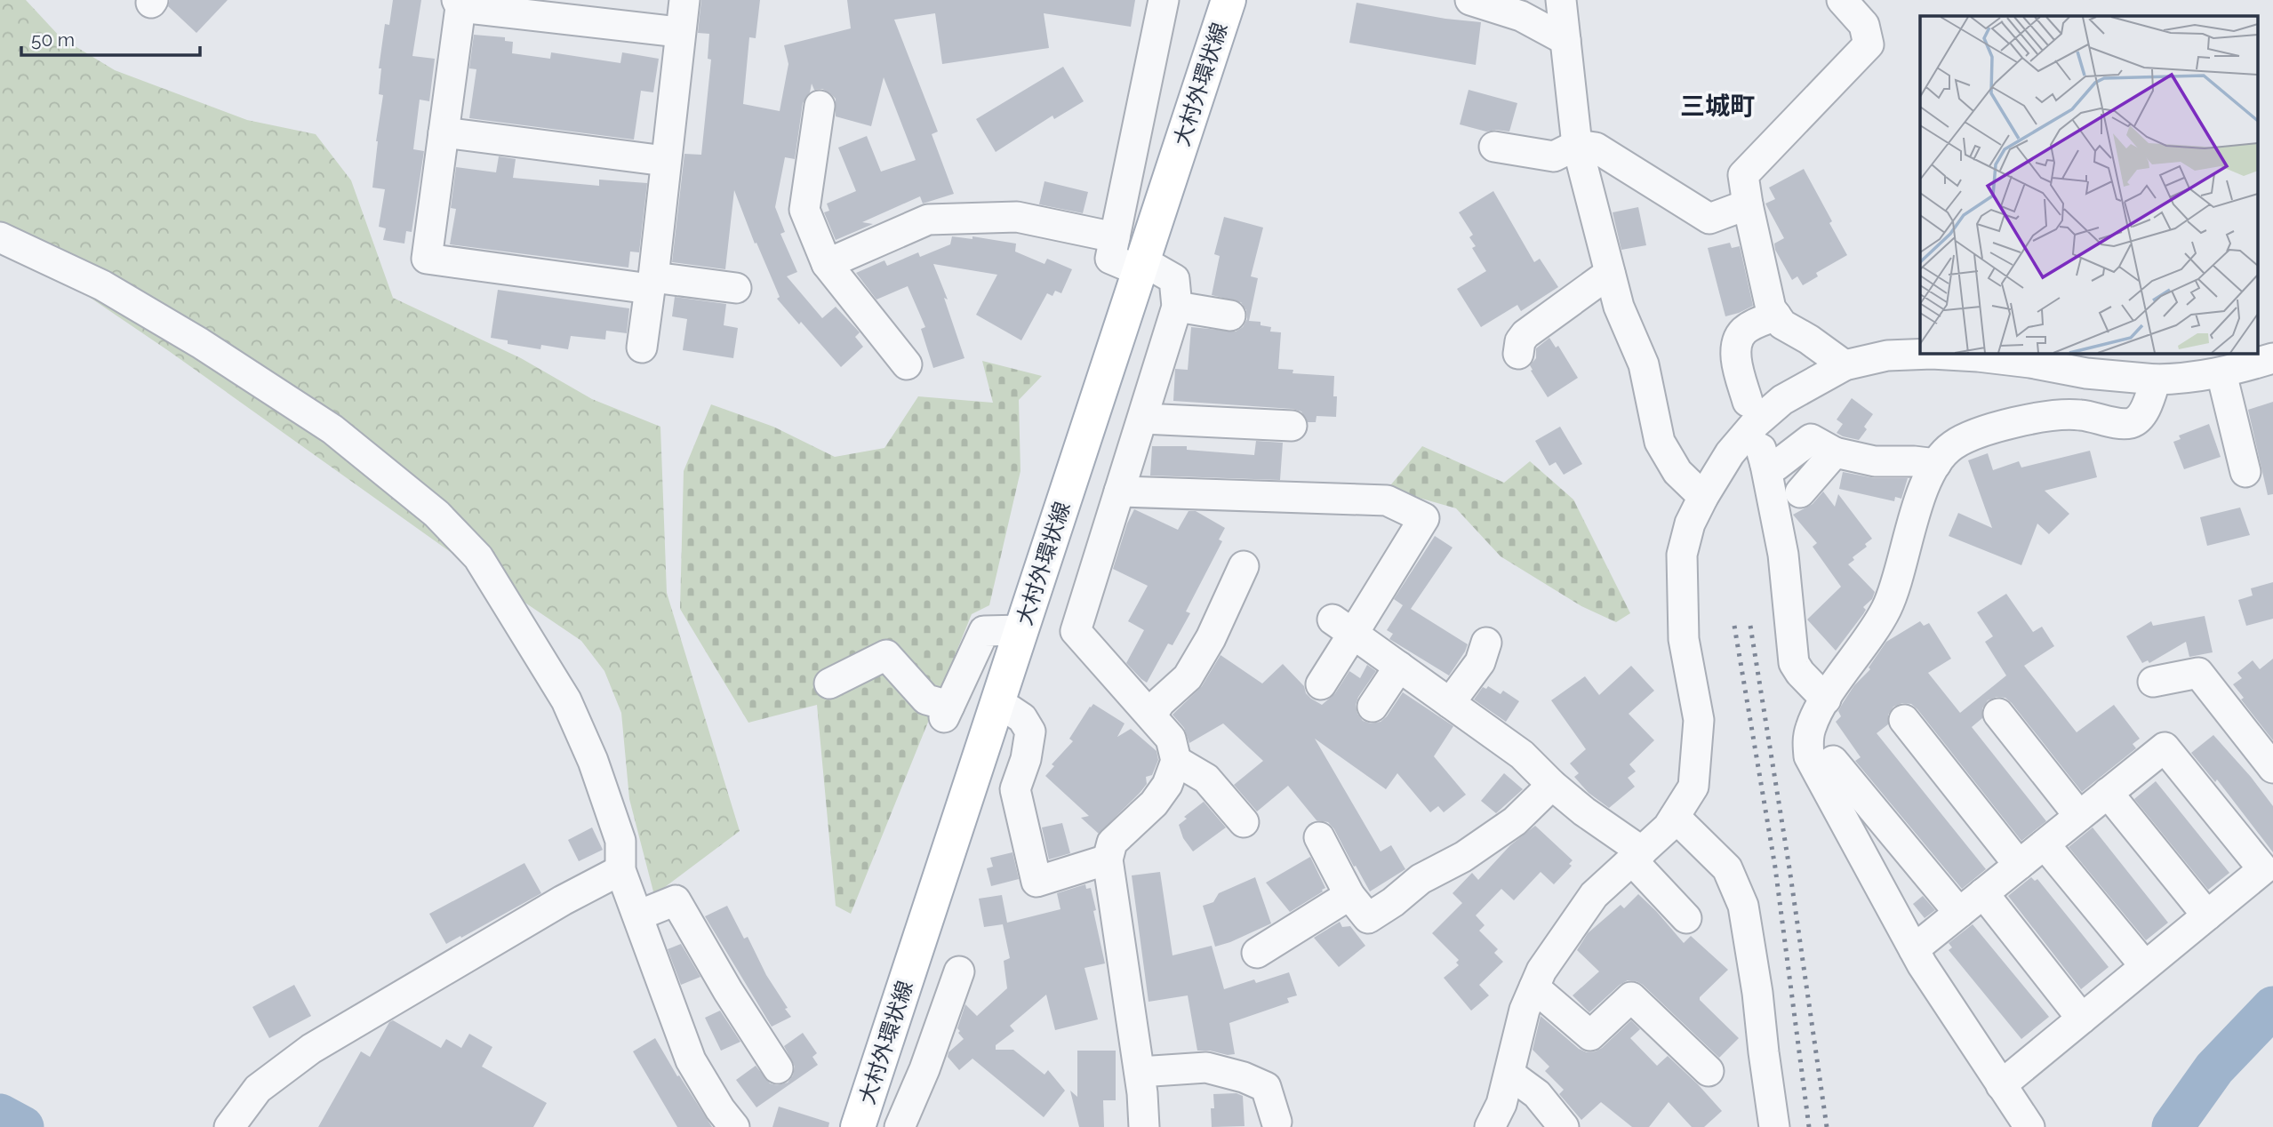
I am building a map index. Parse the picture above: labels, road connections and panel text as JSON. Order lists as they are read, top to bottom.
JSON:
{
  "streets": {
    "main road": ["大村外環状線"]
  },
  "districts": ["三城町"],
  "scale_bar": "50 m"
}
